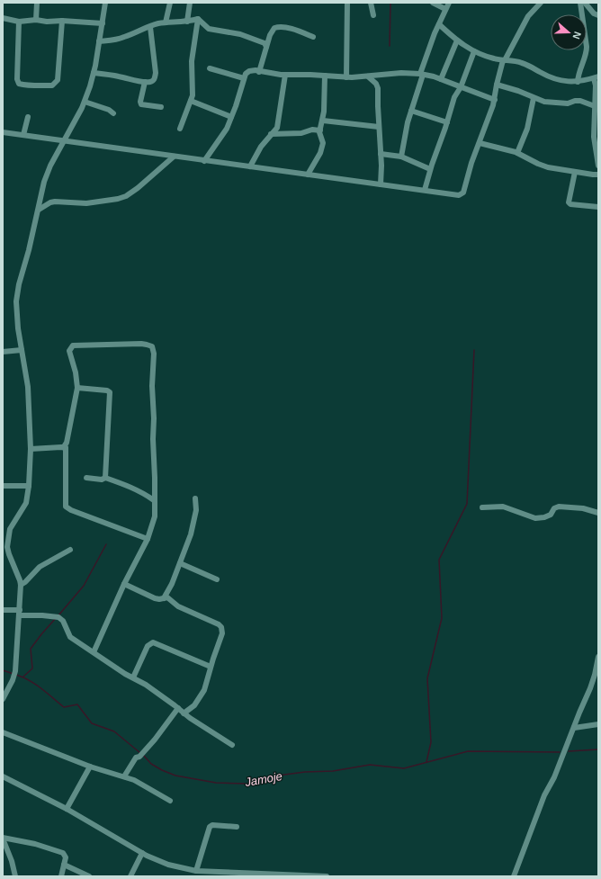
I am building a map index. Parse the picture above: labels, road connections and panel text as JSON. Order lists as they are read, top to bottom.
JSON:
{
  "water": ["Jamoje"],
  "north": "right"
}
